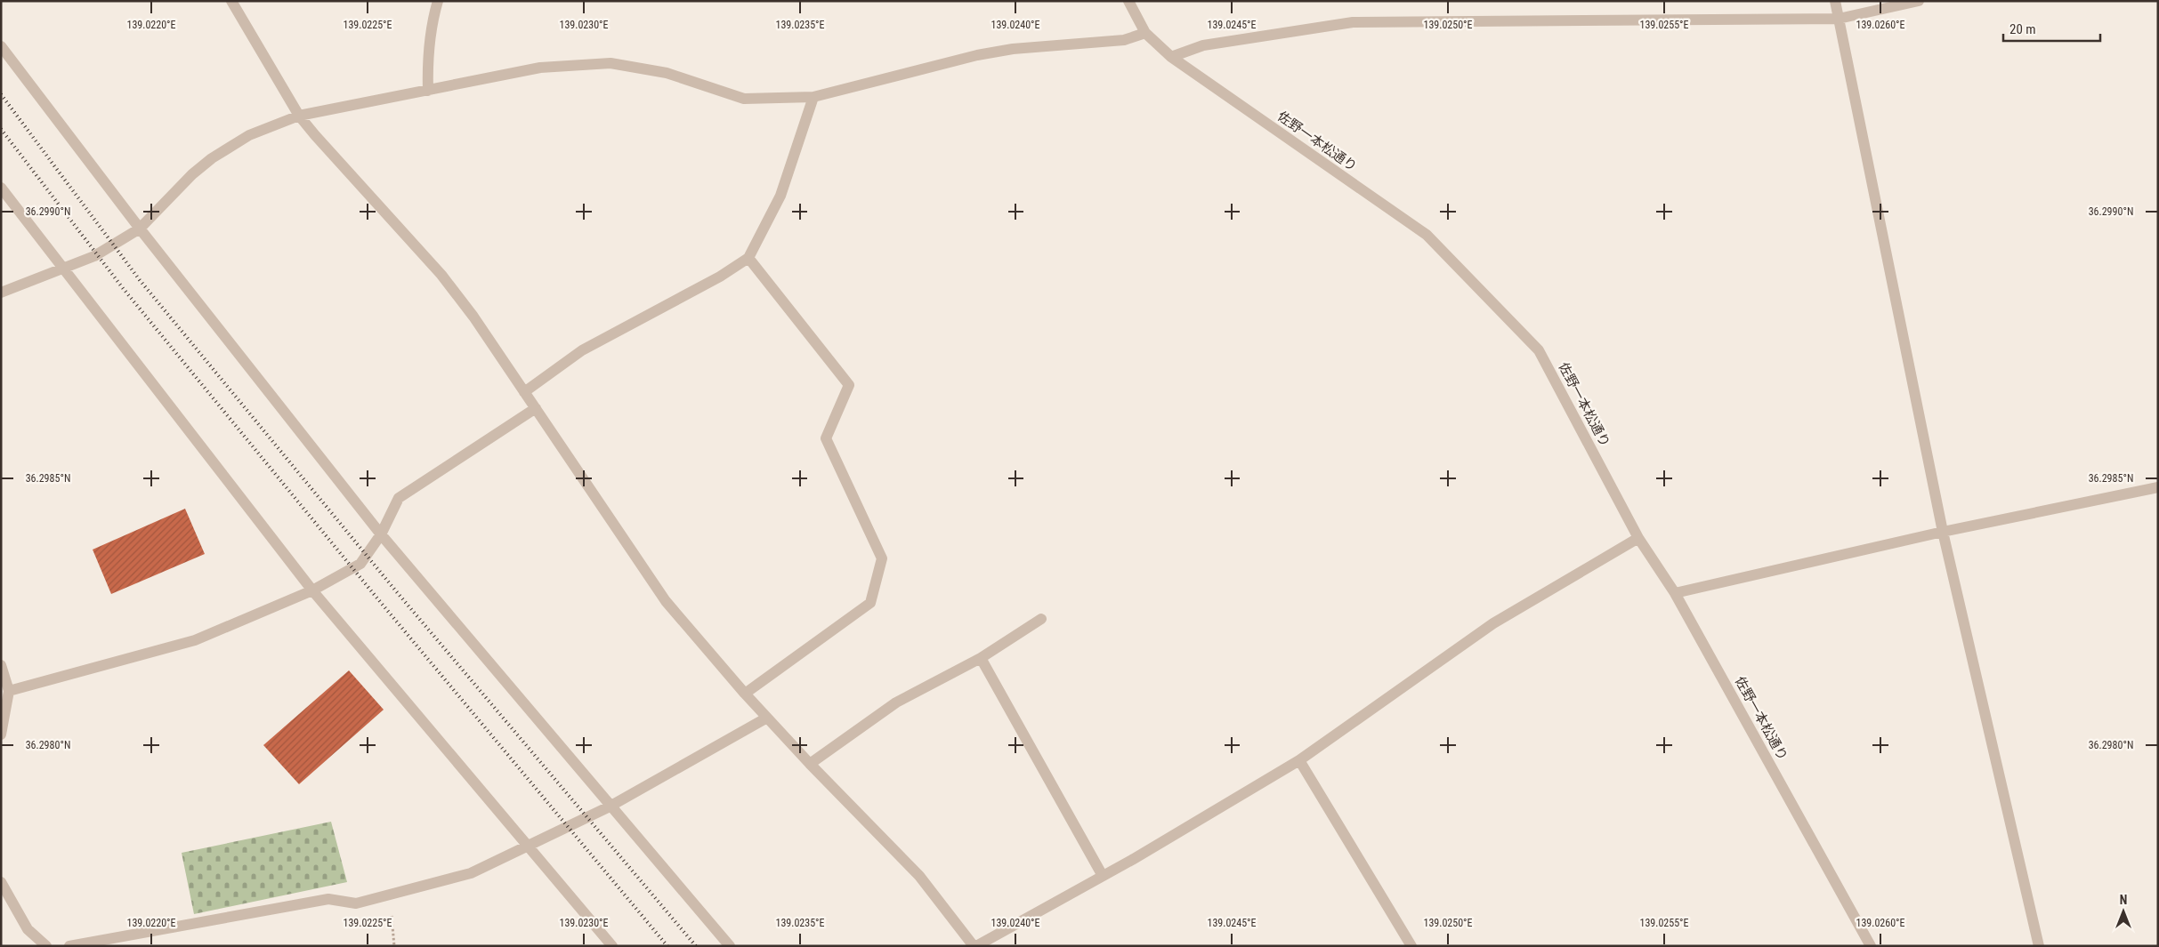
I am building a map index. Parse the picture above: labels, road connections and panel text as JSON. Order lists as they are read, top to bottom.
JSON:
{
  "streets": {
    "street": ["佐野一本松通り"]
  },
  "scale_bar": "20 m",
  "north": "top",
  "coordinates": [
    "139.0220°E",
    "139.0225°E",
    "139.0230°E",
    "139.0235°E",
    "139.0240°E",
    "139.0245°E",
    "139.0250°E",
    "139.0255°E",
    "139.0260°E",
    "36.2990°N",
    "36.2985°N",
    "36.2980°N"
  ]
}
